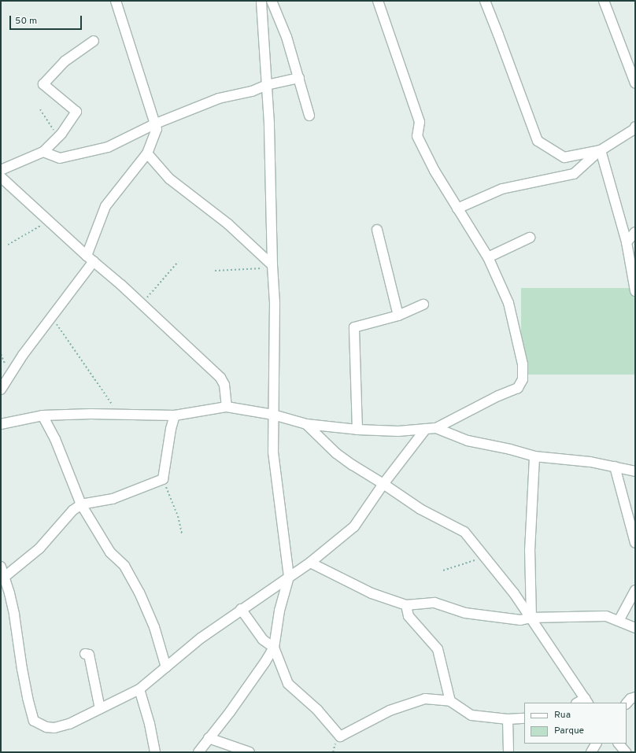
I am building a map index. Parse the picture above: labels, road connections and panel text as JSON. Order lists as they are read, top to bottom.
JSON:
{
  "legend": ["Rua", "Parque"],
  "scale_bar": "50 m"
}
